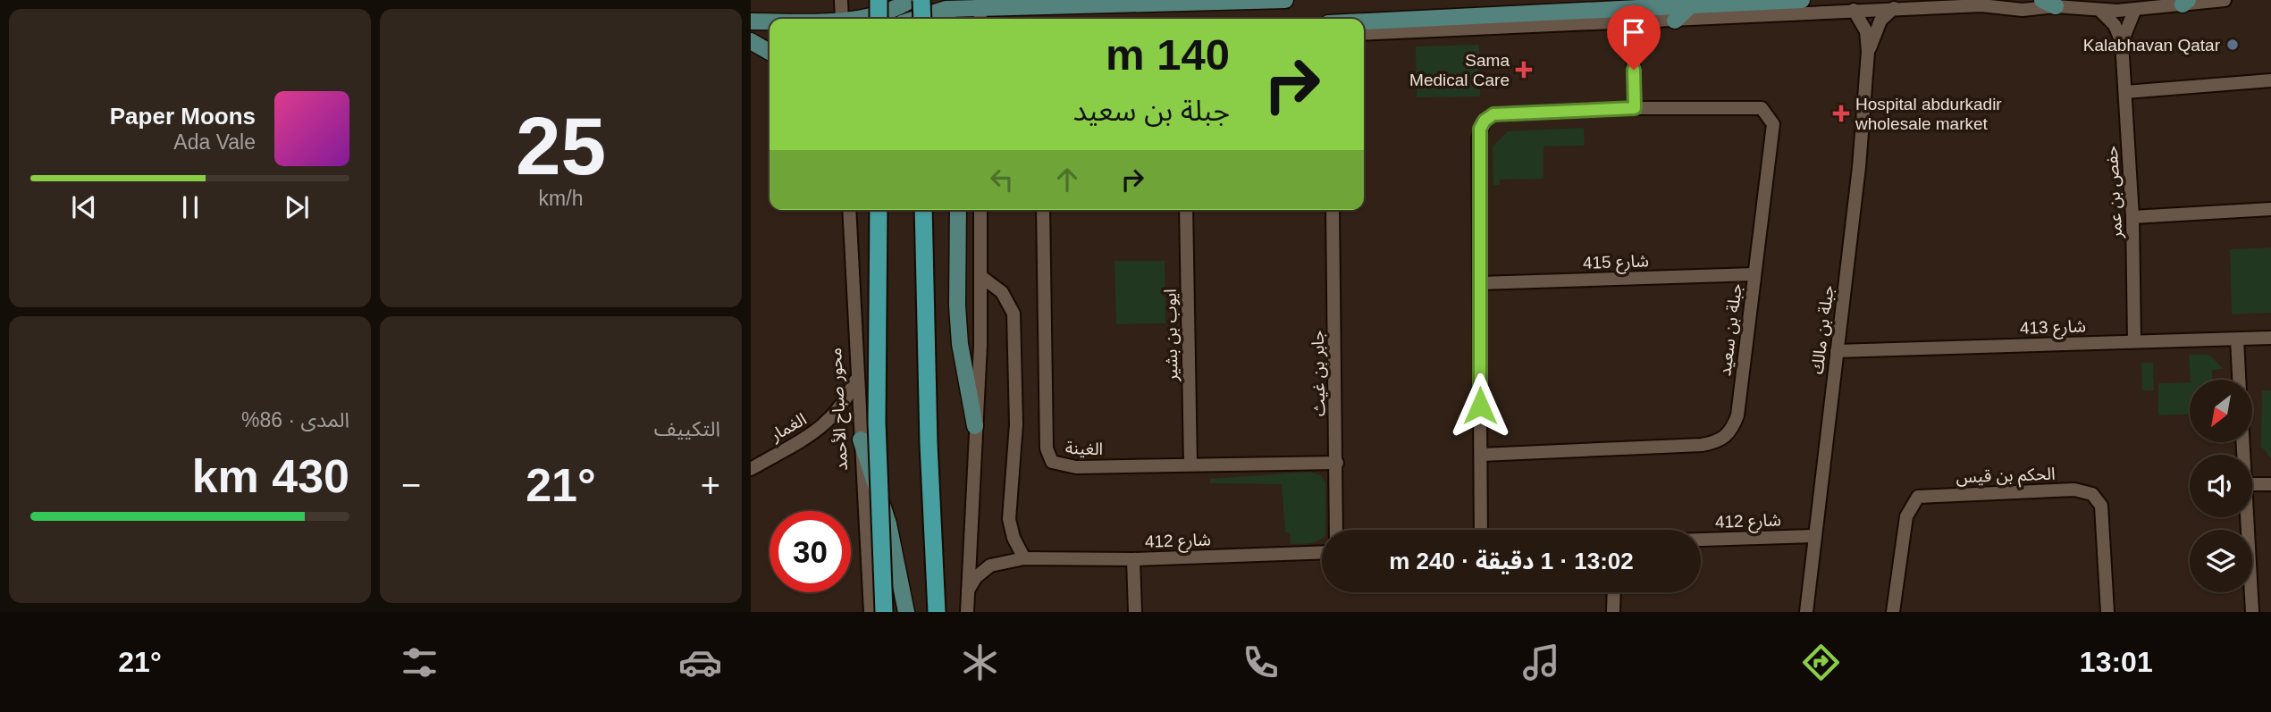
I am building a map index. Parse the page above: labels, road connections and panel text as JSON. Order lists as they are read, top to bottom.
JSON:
{
  "streets": {
    "street": [
      "حفص بن عمر",
      "شارع 415",
      "شارع 413",
      "جبلة بن سعيد",
      "جبلة بن مالك",
      "ايوب بن بشير",
      "جابر بن غيث",
      "محور صباح الأحمد",
      "الغمار",
      "الغينة",
      "الحكم بن قيس",
      "شارع 412"
    ]
  },
  "crossings": [
    ["حفص بن عمر", "شارع 413"],
    ["شارع 415", "جبلة بن سعيد"],
    ["شارع 413", "جبلة بن مالك"],
    ["جبلة بن مالك", "شارع 412"],
    ["ايوب بن بشير", "الغينة"],
    ["جابر بن غيث", "الغينة"],
    ["محور صباح الأحمد", "الغمار"]
  ],
  "places": {
    "other": ["Kalabhavan Qatar"],
    "health": ["Sama Medical Care", "Hospital abdurkadir wholesale market"]
  },
  "north": "bottom left",
  "page": {
    "tile": [
      ["25", "km/h"],
      "التكييف",
      ["المدى · 86%", "430 km"]
    ],
    "turn": ["140 m", "جبلة بن سعيد"],
    "song": ["Paper Moons", "Ada Vale"],
    "heat": ["−", "21°", "+"],
    "limit": "30",
    "trip": "13:02 · 1 دقيقة · 240 m",
    "tabs": ["13:01", "21°"]
  }
}
